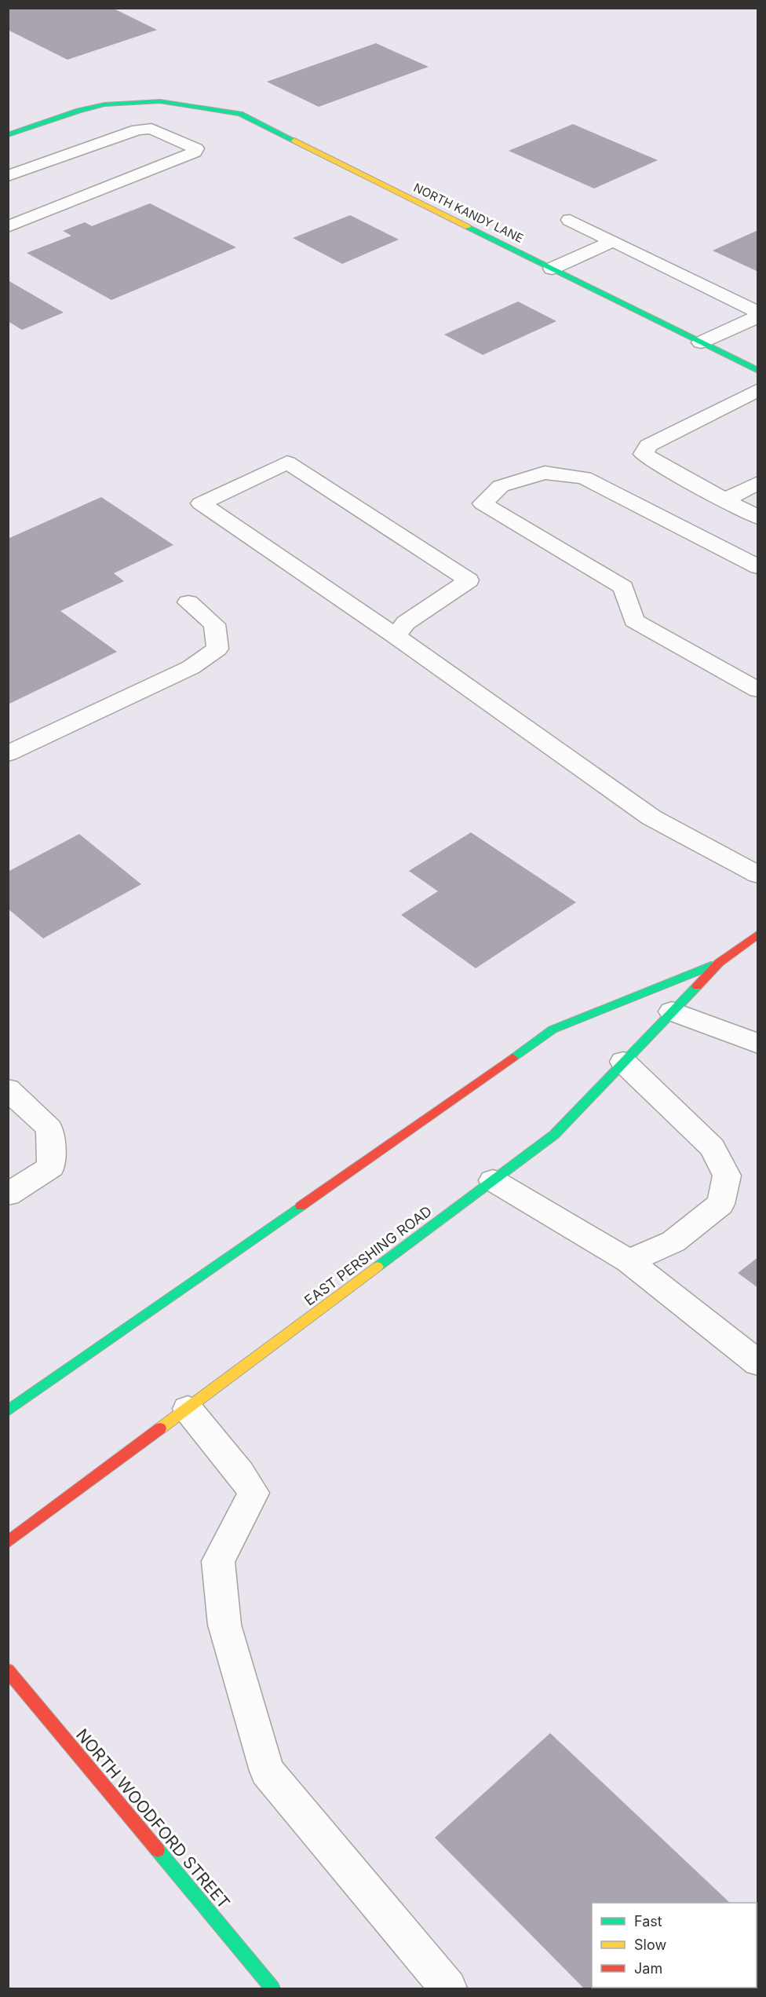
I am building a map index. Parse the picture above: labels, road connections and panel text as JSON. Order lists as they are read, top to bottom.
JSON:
{
  "streets": {
    "street": ["NORTH KANDY LANE", "EAST PERSHING ROAD", "NORTH WOODFORD STREET"]
  },
  "legend": ["Fast", "Slow", "Jam"]
}
